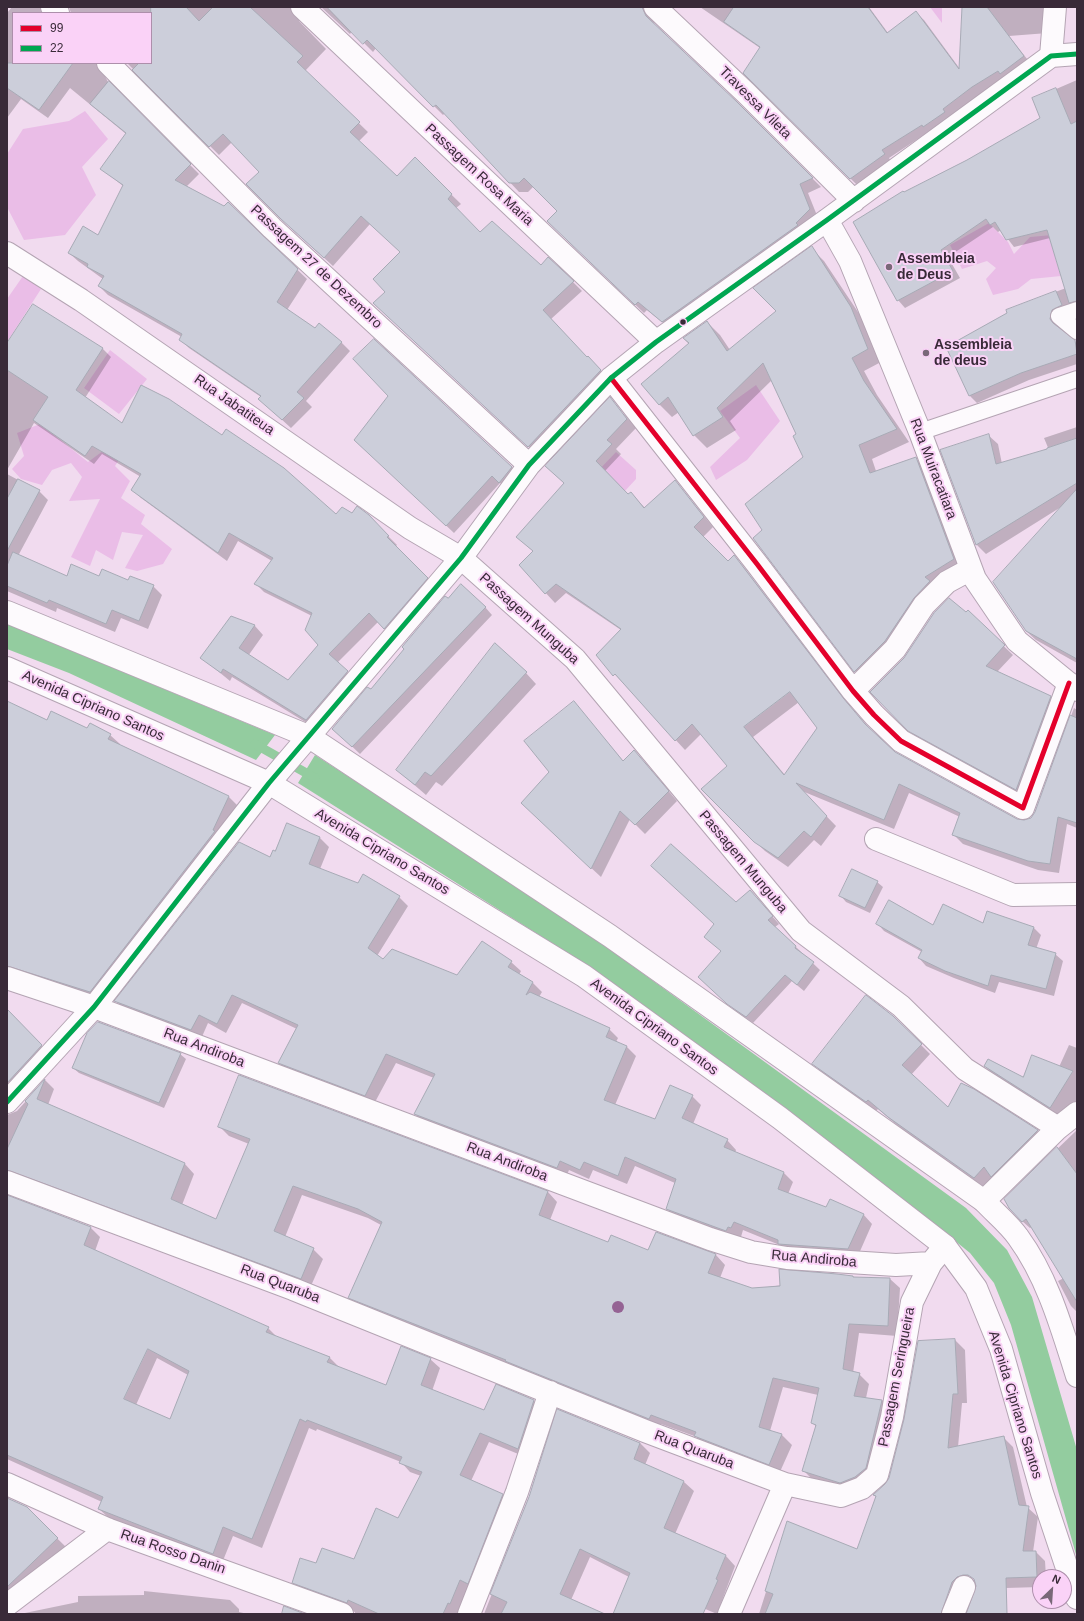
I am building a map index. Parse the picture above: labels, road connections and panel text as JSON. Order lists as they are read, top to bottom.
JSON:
{
  "streets": {
    "street": [
      "Travessa Vileta",
      "Passagem Rosa Maria",
      "Passagem 27 de Dezembro",
      "Rua Jabatiteua",
      "Rua Muiracatiara",
      "Passagem Munguba",
      "Avenida Cipriano Santos",
      "Rua Andiroba",
      "Rua Quaruba",
      "Passagem Seringueira",
      "Rua Rosso Danin"
    ]
  },
  "crossings": [
    ["Rua Jabatiteua", "Passagem Munguba"],
    ["Avenida Cipriano Santos", "Passagem Seringueira"],
    ["Rua Andiroba", "Passagem Seringueira"],
    ["Rua Quaruba", "Passagem Seringueira"]
  ],
  "places": ["Assembleia de Deus", "Assembleia de deus"],
  "lines": ["transit line 22", "transit line 99"],
  "legend": ["99", "22"],
  "north": "top right"
}
